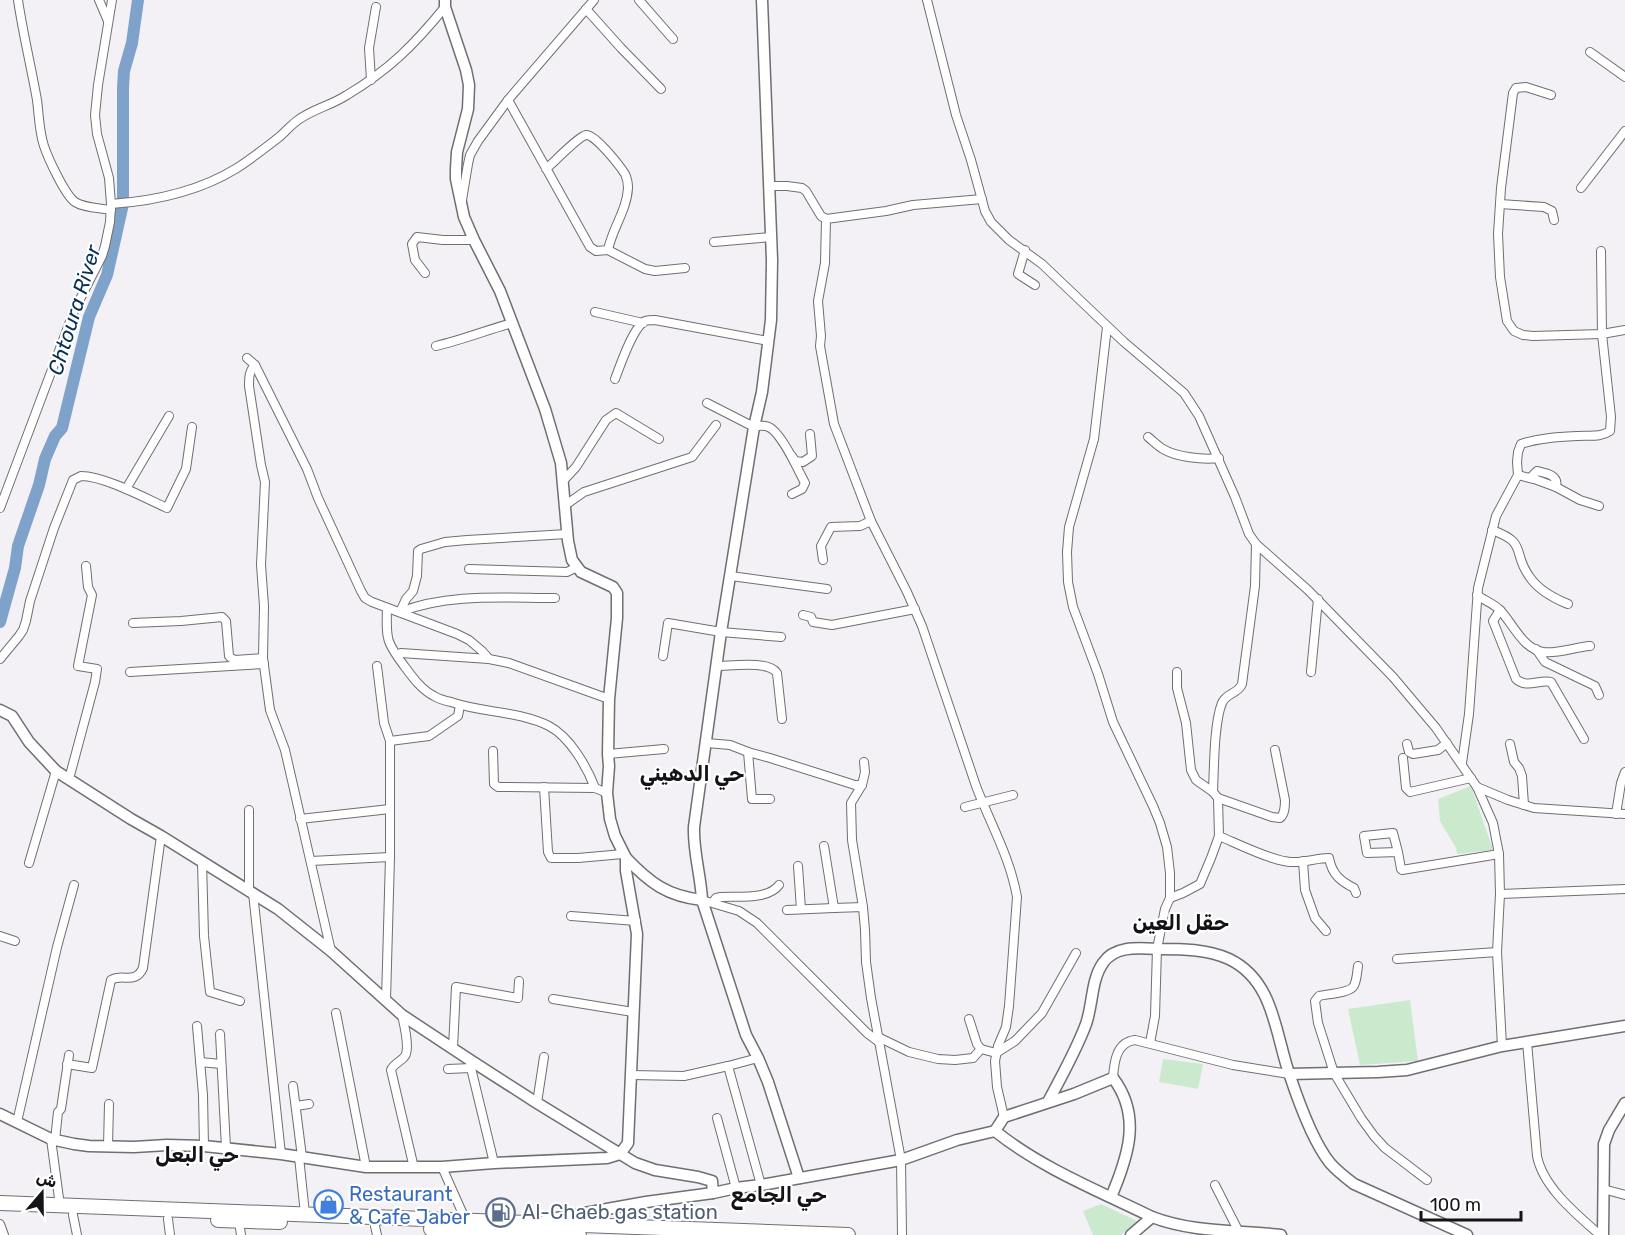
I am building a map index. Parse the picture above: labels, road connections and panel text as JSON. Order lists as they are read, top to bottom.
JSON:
{
  "districts": [
    "حي الدهيني",
    "حقل العين",
    "حي البعل",
    "حي الجامع"
  ],
  "water": ["Chtoura River"],
  "places": {
    "shop": ["Restaurant & Cafe Jaber"],
    "fuel station": ["Al-Chaeb gas station"]
  },
  "scale_bar": "100 m",
  "north": "top"
}
